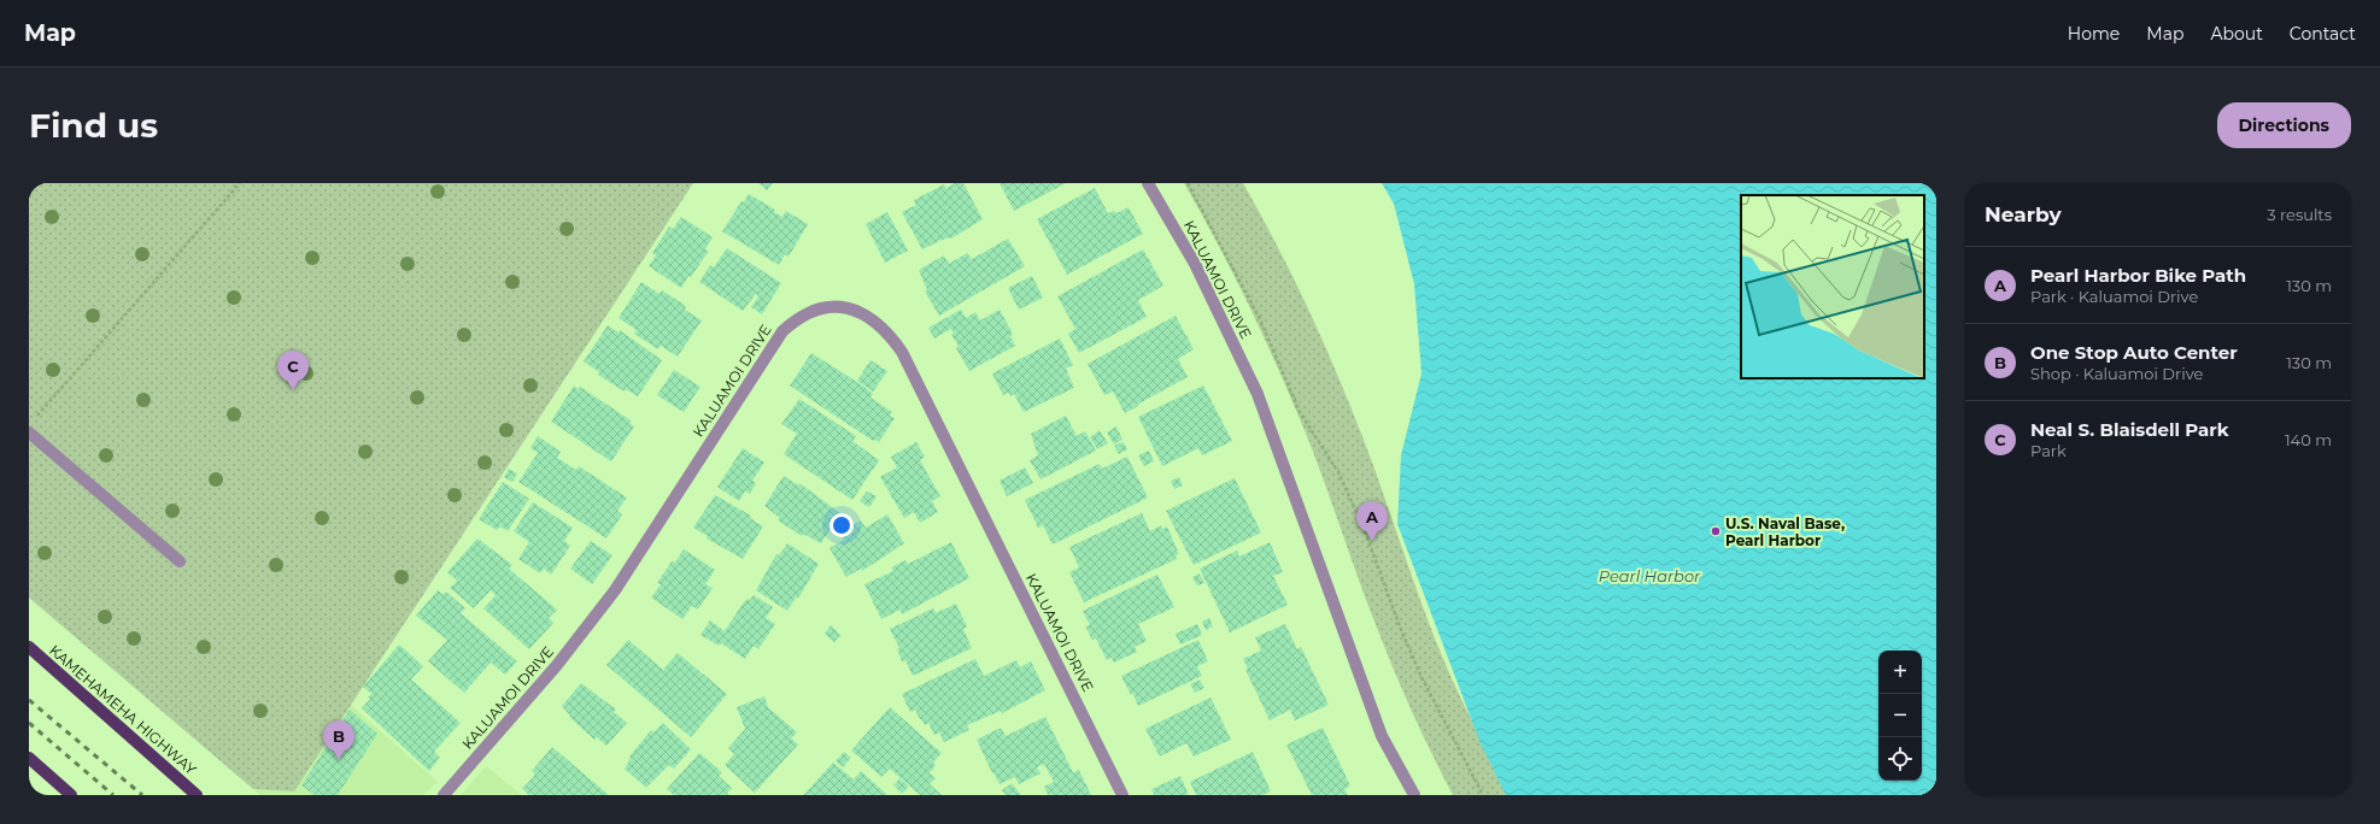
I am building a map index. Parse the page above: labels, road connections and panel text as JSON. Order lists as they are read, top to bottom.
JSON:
{
  "streets": {
    "main road": ["KAMEHAMEHA HIGHWAY"],
    "street": ["KALUAMOI DRIVE"]
  },
  "water": ["Pearl Harbor"],
  "places": ["U.S. Naval Base, Pearl Harbor"],
  "page": {
    "header": "Map",
    "nav": [
      "Home",
      "Map",
      "About",
      "Contact"
    ],
    "buttons": "Directions",
    "title": "Find us",
    "heading": ["Nearby", "3 results"],
    "list": [
      {
        "mark": "A",
        "name": "Pearl Harbor Bike Path",
        "note": "Park · Kaluamoi Drive",
        "value": "130 m"
      },
      {
        "mark": "B",
        "name": "One Stop Auto Center",
        "note": "Shop · Kaluamoi Drive",
        "value": "130 m"
      },
      {
        "mark": "C",
        "name": "Neal S. Blaisdell Park",
        "note": "Park",
        "value": "140 m"
      }
    ],
    "pins": ["C", "A", "B"],
    "map_buttons": ["+", "−"]
  }
}
